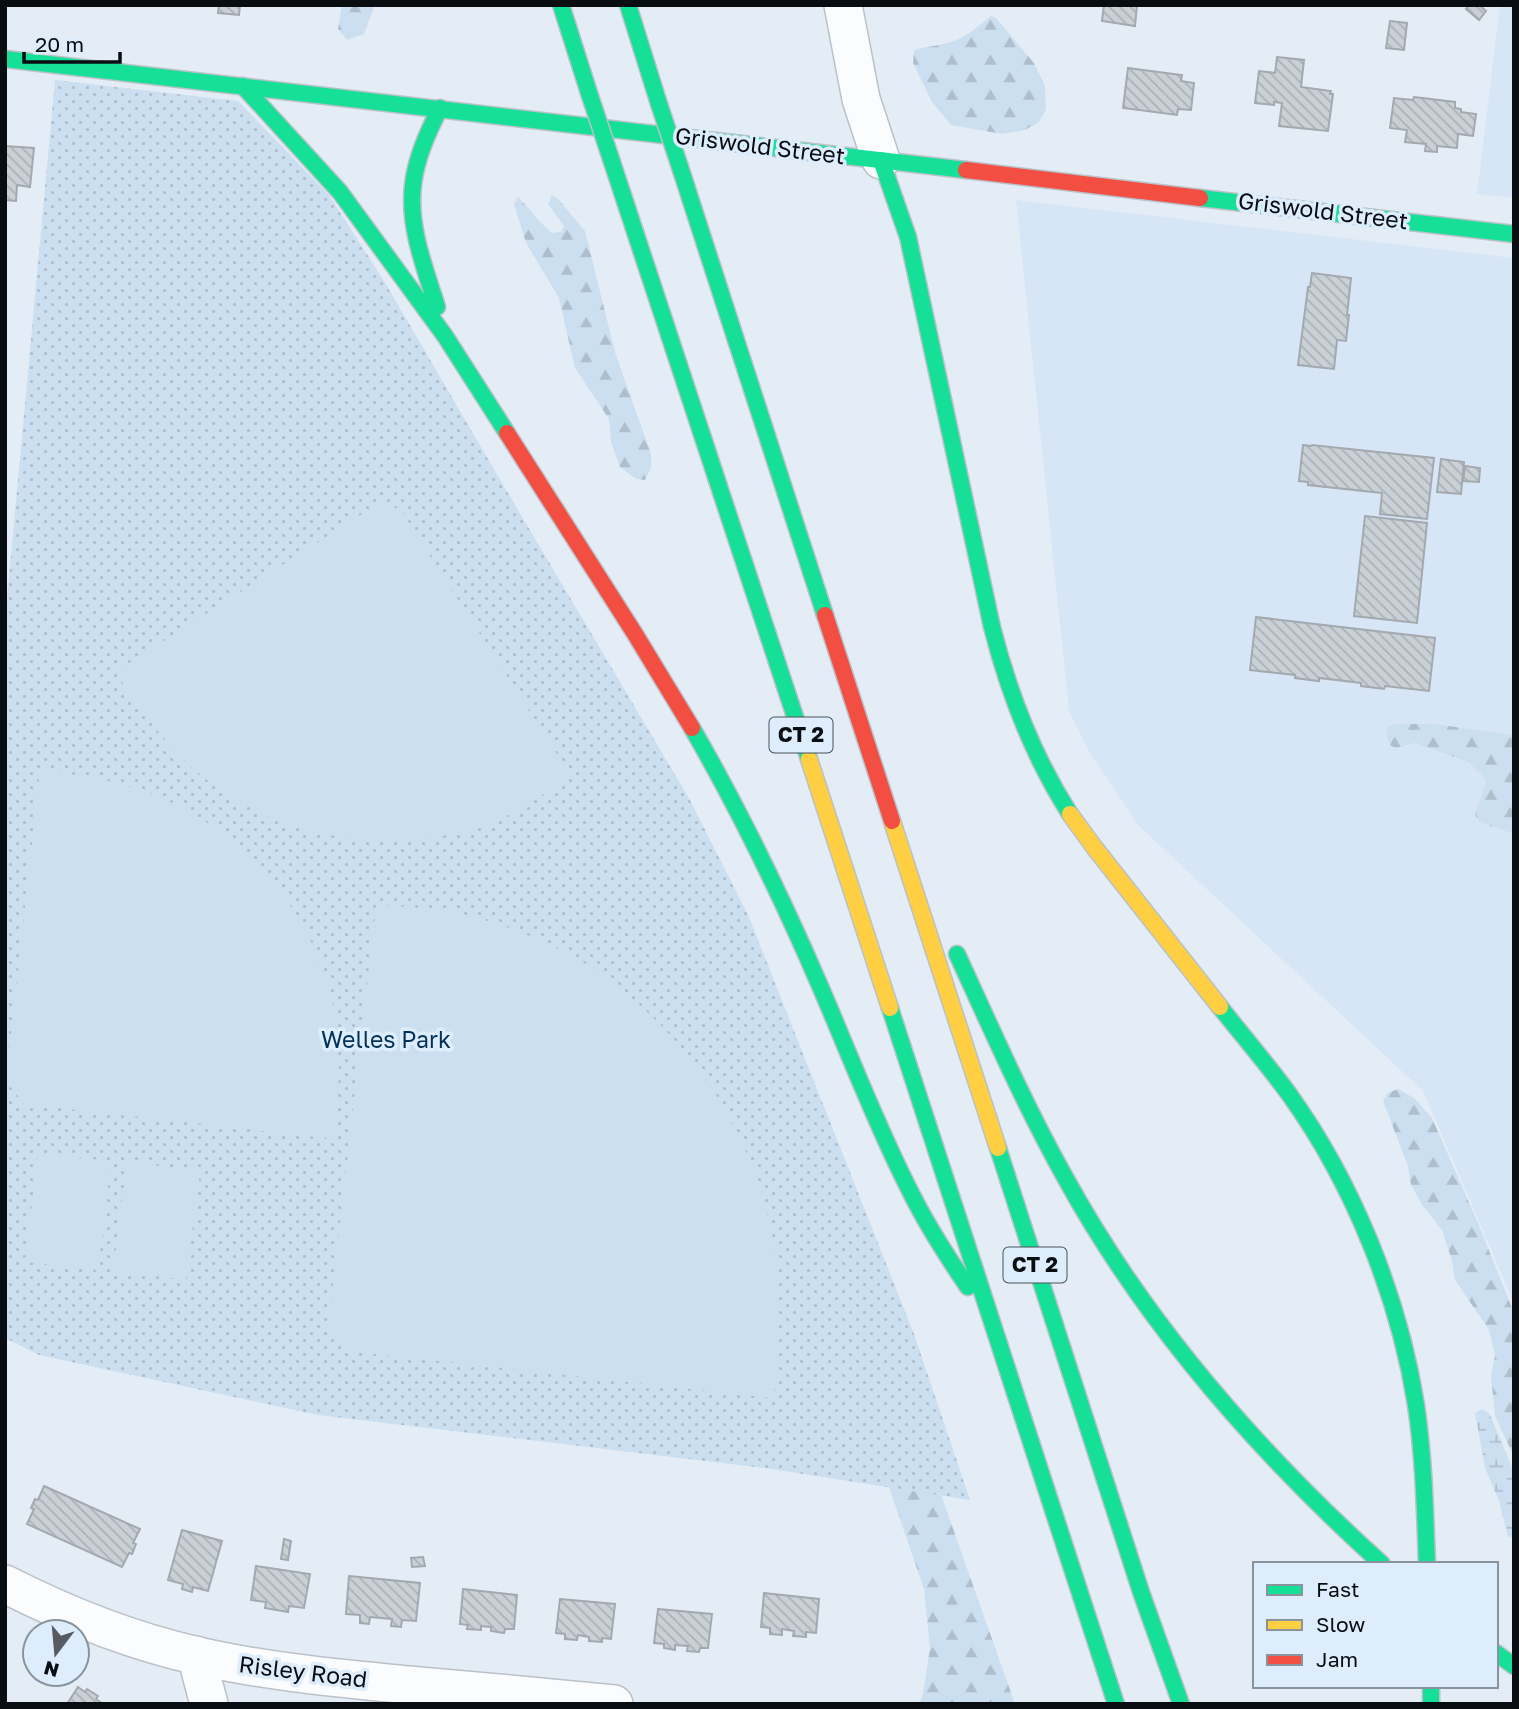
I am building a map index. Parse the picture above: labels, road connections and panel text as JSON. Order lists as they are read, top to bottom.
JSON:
{
  "streets": {
    "main road": ["Griswold Street", "CT 2"],
    "street": ["Risley Road"]
  },
  "parks": ["Welles Park"],
  "legend": ["Fast", "Slow", "Jam"],
  "scale_bar": "20 m",
  "north": "bottom"
}
